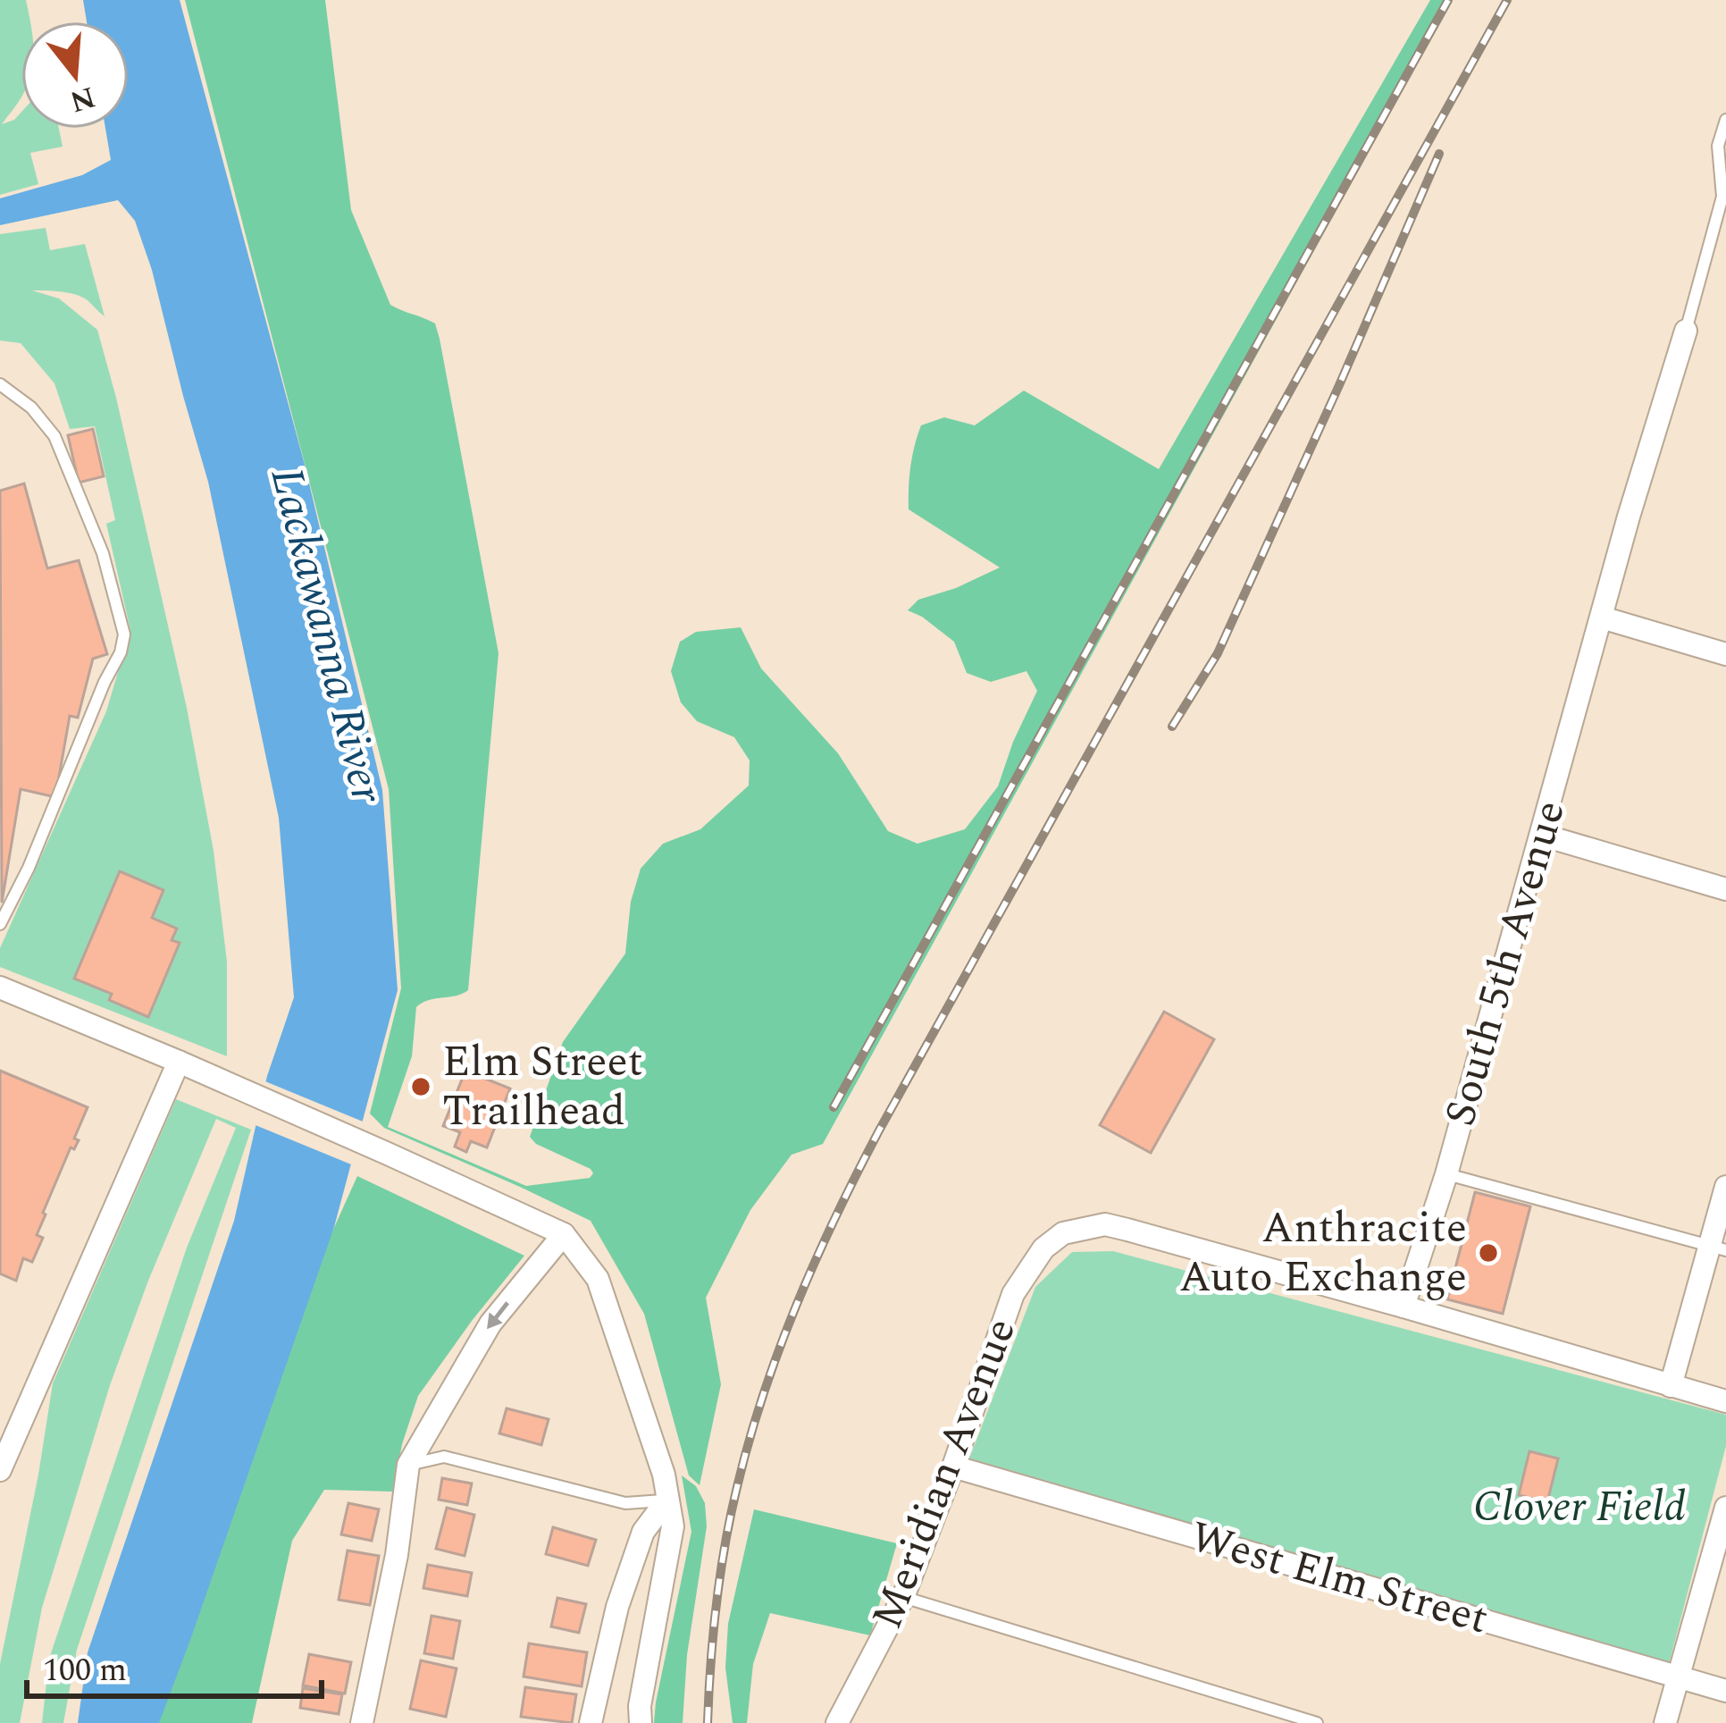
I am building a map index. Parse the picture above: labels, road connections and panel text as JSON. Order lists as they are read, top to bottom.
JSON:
{
  "streets": {
    "street": ["South 5th Avenue", "Meridian Avenue", "West Elm Street"]
  },
  "crossings": [
    ["South 5th Avenue", "Meridian Avenue"],
    ["Meridian Avenue", "West Elm Street"]
  ],
  "water": ["Lackawanna River"],
  "parks": ["Clover Field"],
  "places": ["Elm Street Trailhead", "Anthracite Auto Exchange"],
  "scale_bar": "100 m",
  "north": "bottom"
}
